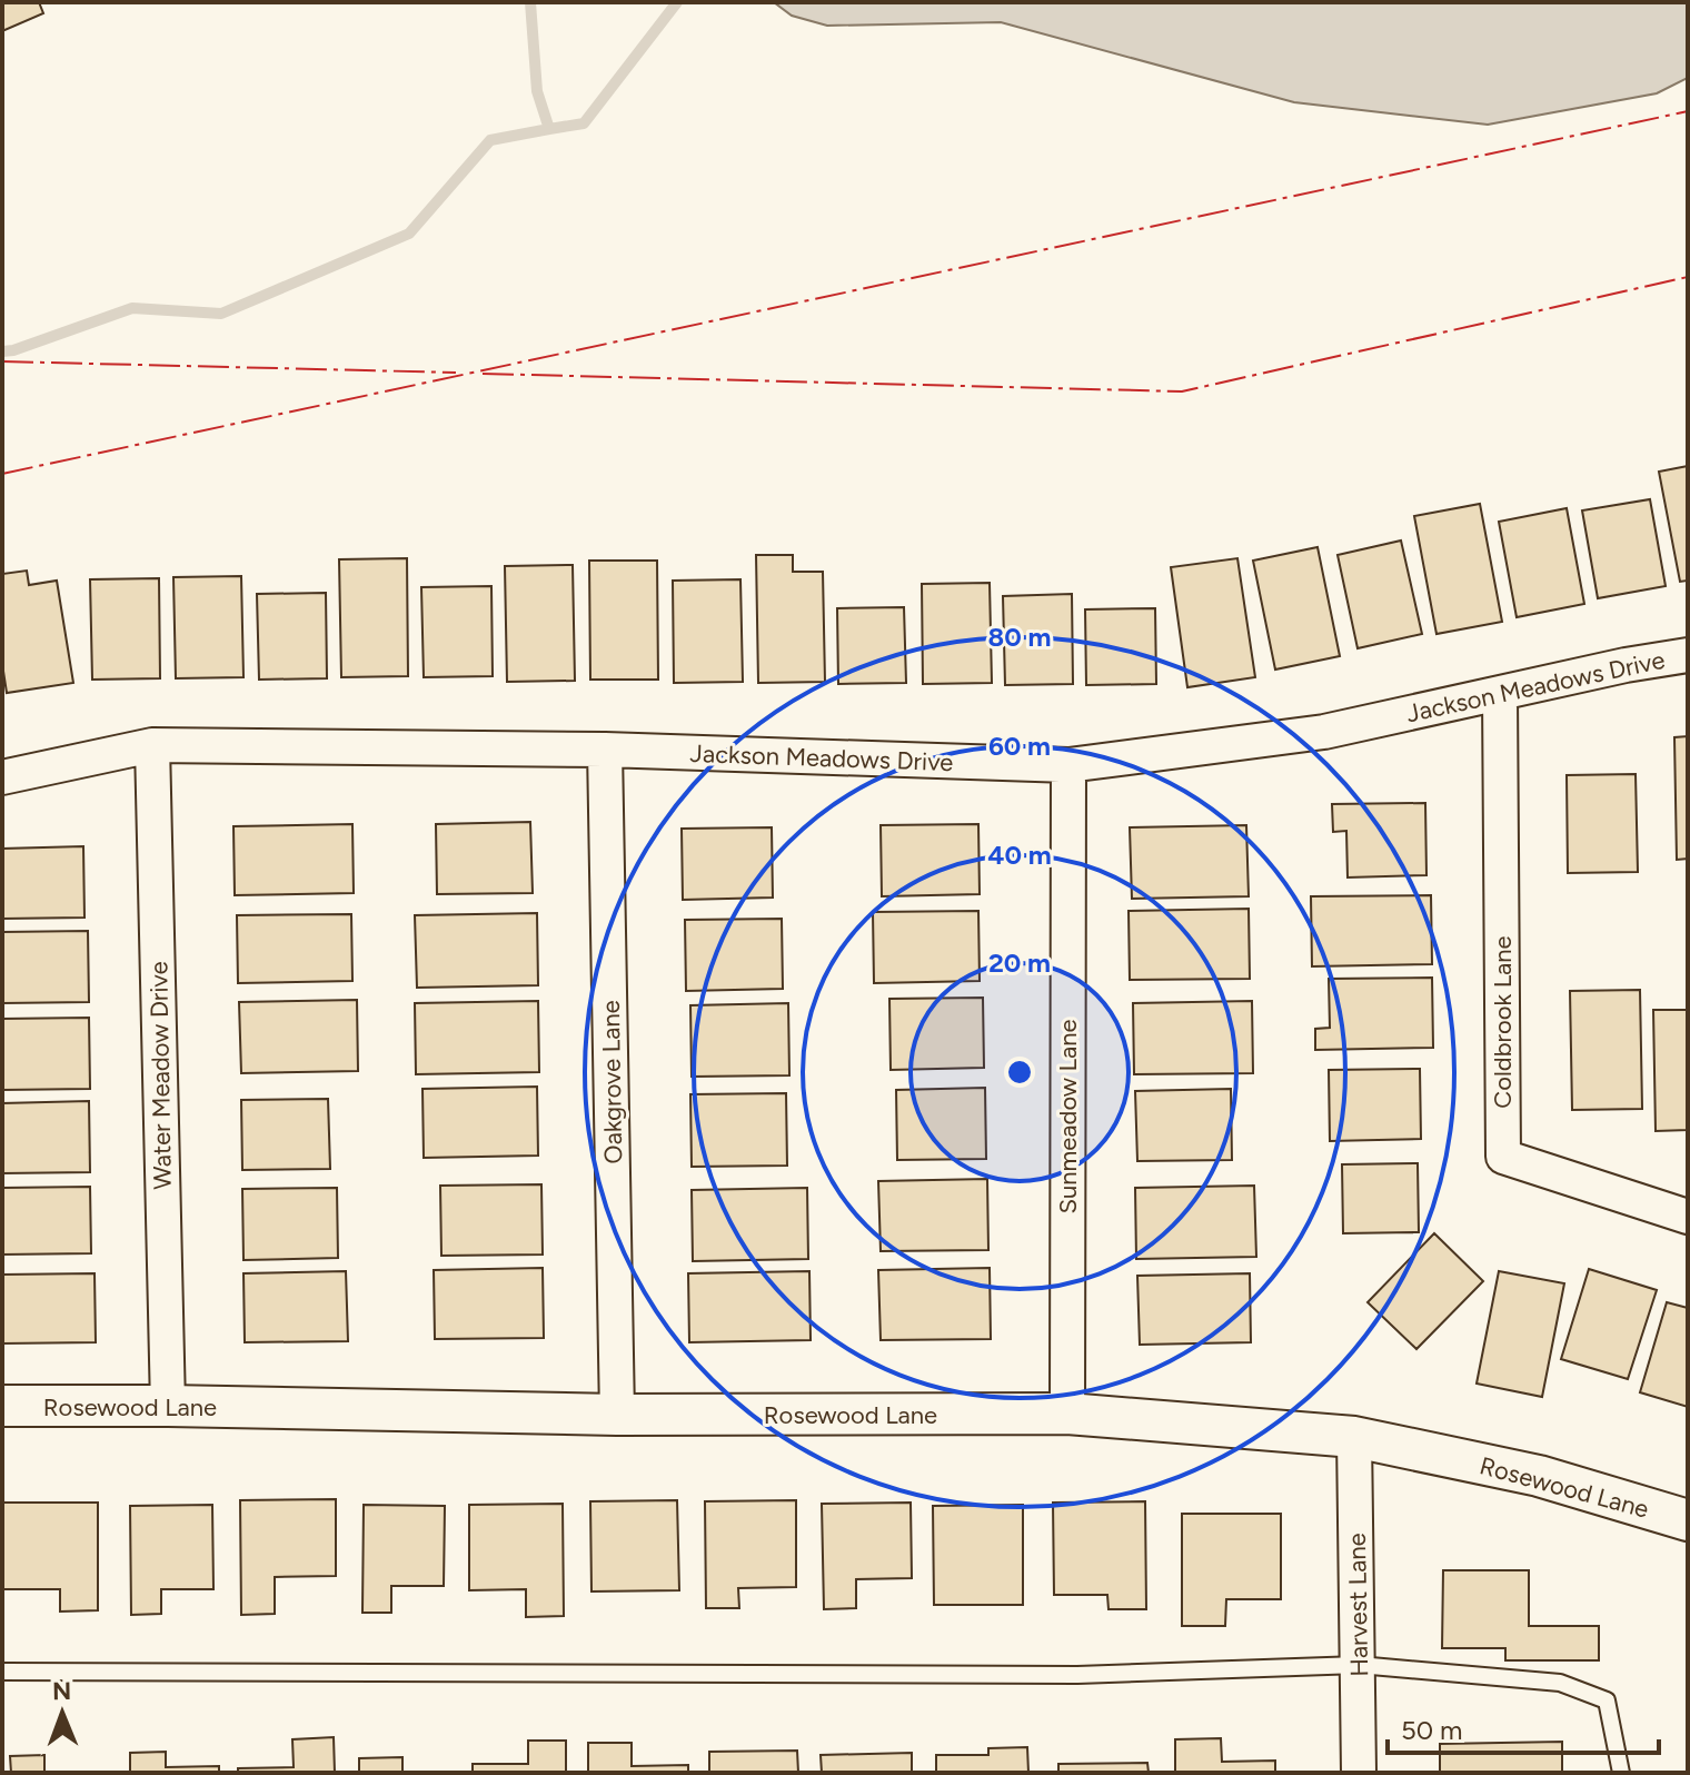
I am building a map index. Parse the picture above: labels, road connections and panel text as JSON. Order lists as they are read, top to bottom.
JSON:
{
  "streets": {
    "street": [
      "Jackson Meadows Drive",
      "Coldbrook Lane",
      "Water Meadow Drive",
      "Oakgrove Lane",
      "Sunmeadow Lane",
      "Rosewood Lane",
      "Harvest Lane"
    ]
  },
  "crossings": [
    ["Jackson Meadows Drive", "Coldbrook Lane"],
    ["Jackson Meadows Drive", "Water Meadow Drive"],
    ["Jackson Meadows Drive", "Oakgrove Lane"],
    ["Jackson Meadows Drive", "Sunmeadow Lane"],
    ["Water Meadow Drive", "Rosewood Lane"],
    ["Oakgrove Lane", "Rosewood Lane"],
    ["Sunmeadow Lane", "Rosewood Lane"],
    ["Rosewood Lane", "Harvest Lane"]
  ],
  "scale_bar": "50 m",
  "north": "top",
  "rings": [
    "80 m",
    "60 m",
    "40 m",
    "20 m"
  ]
}
